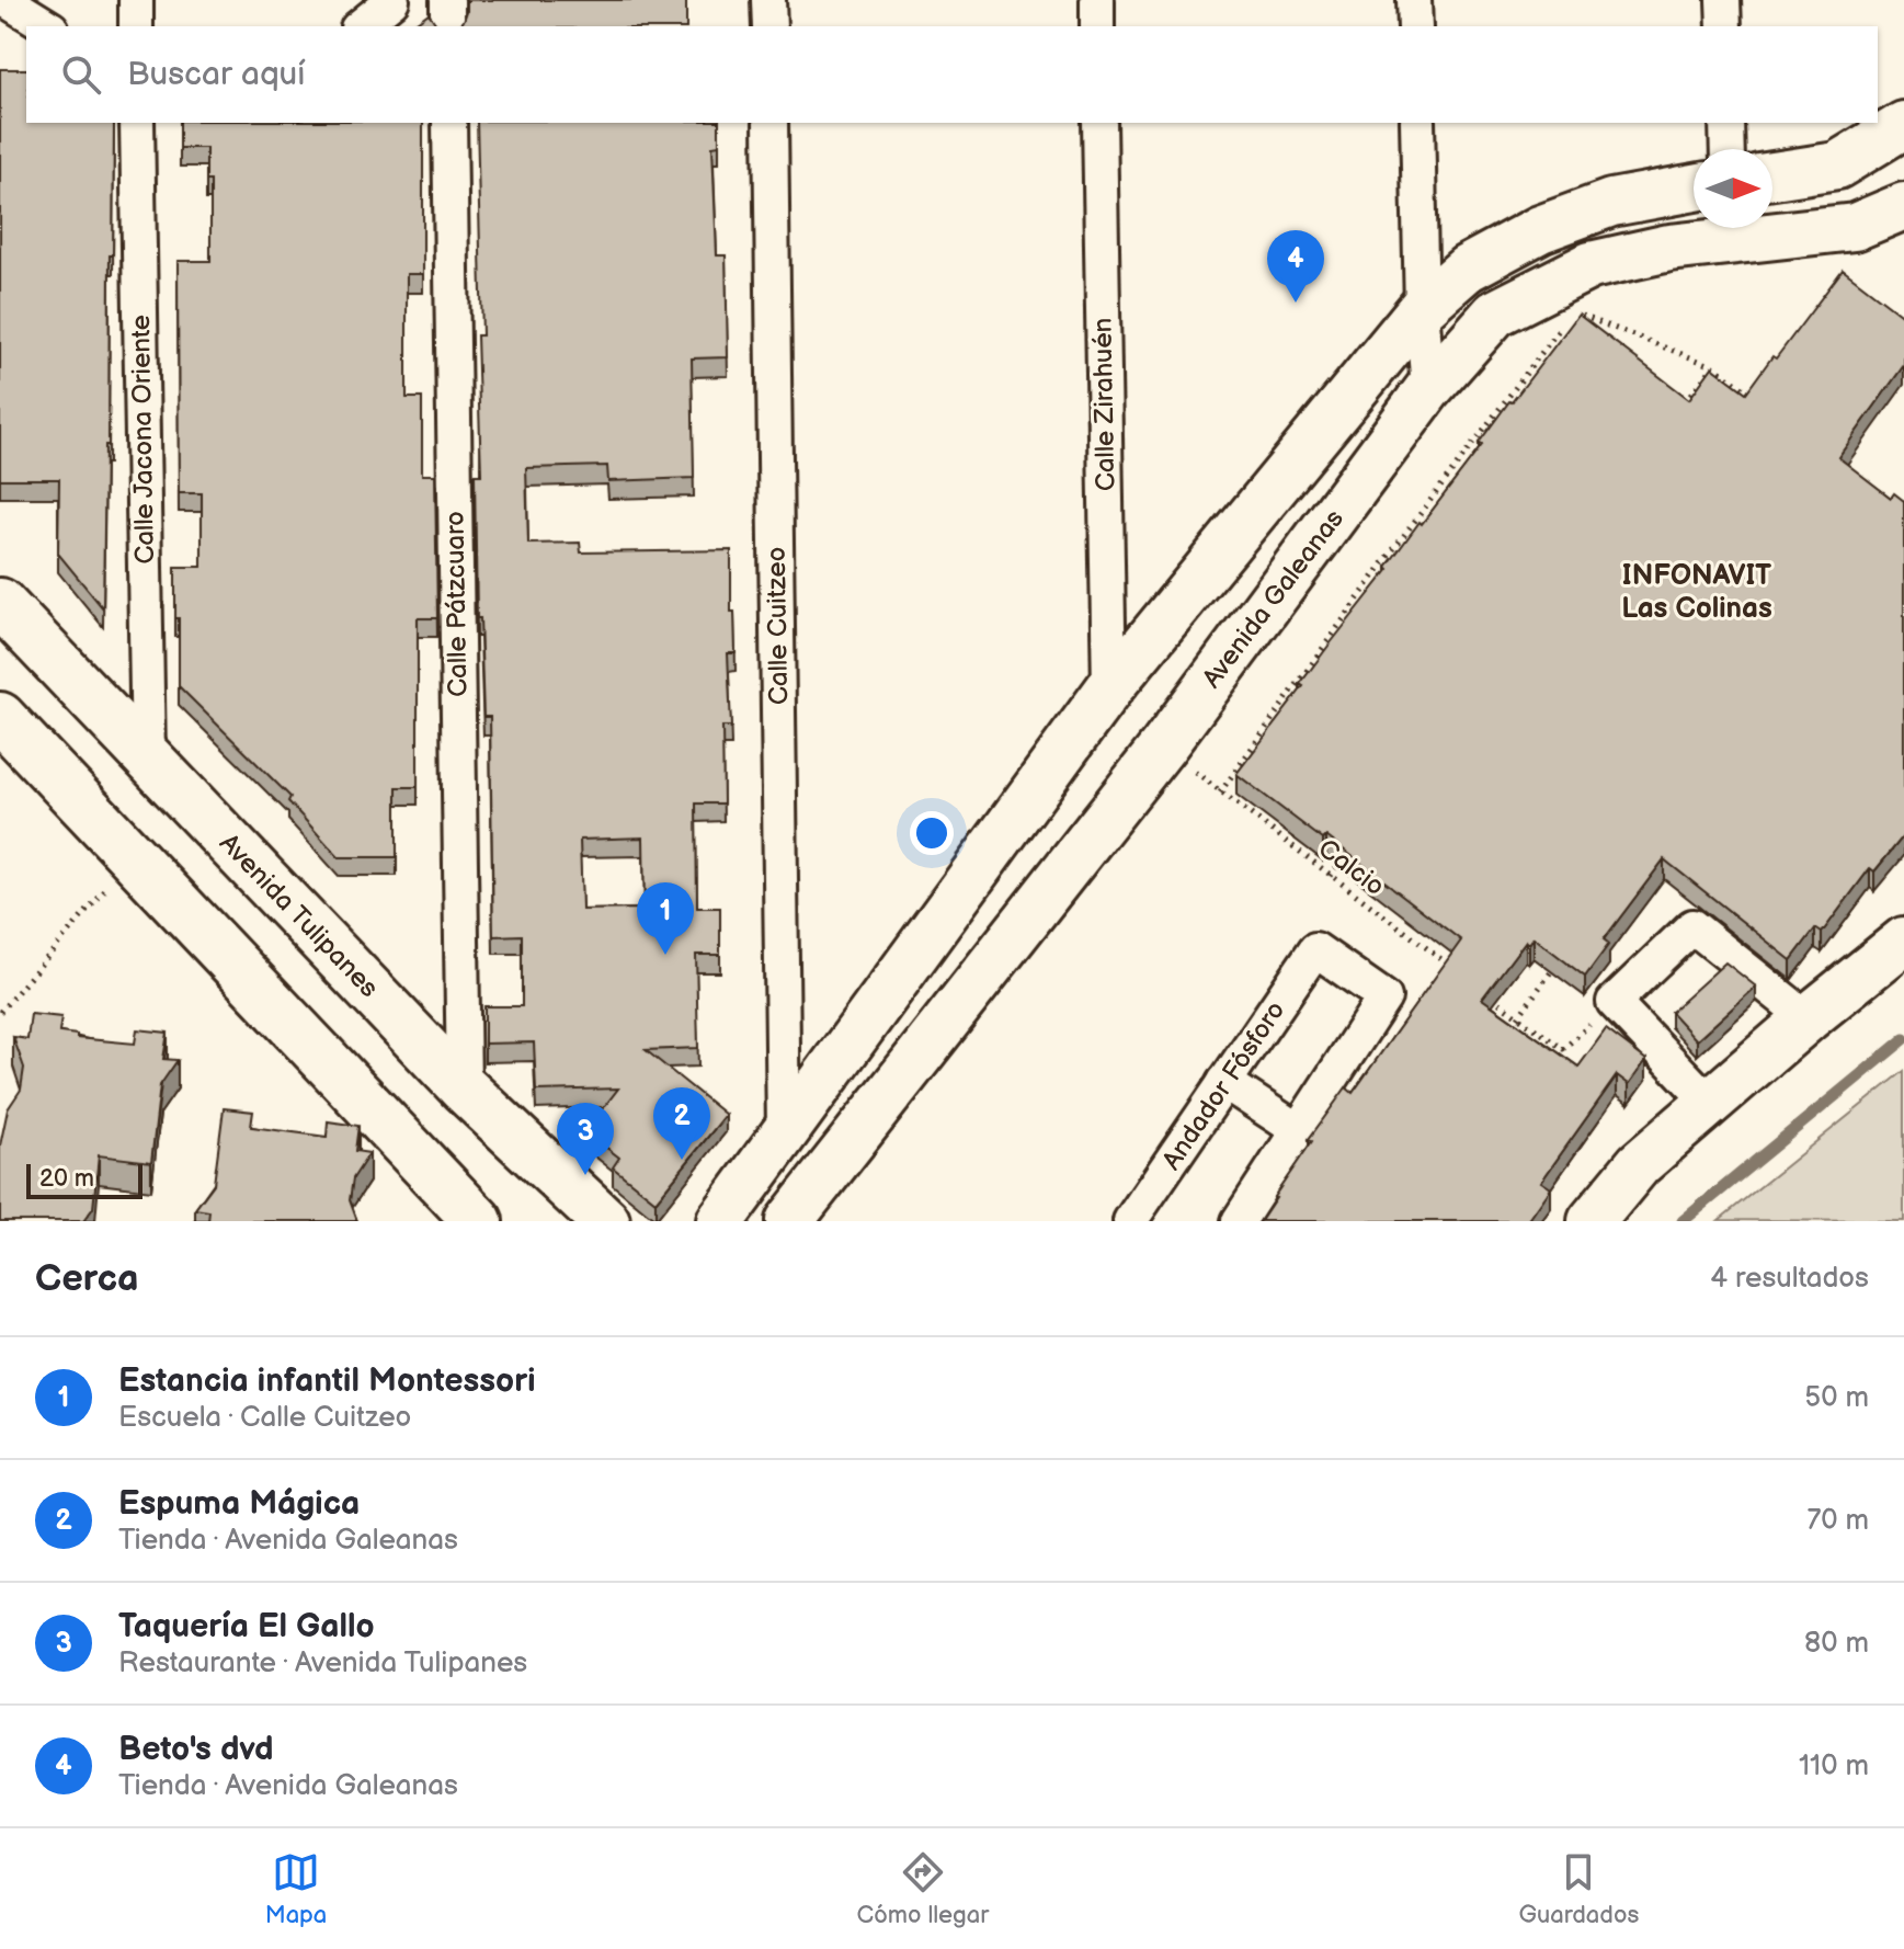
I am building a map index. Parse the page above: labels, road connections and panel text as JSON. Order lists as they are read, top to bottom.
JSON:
{
  "streets": {
    "main road": ["Avenida Tulipanes"],
    "street": [
      "Calle Zirahuén",
      "Calle Jacona Oriente",
      "Avenida Galeanas",
      "Calle Pátzcuaro",
      "Calle Cuitzeo",
      "Andador Fósforo"
    ],
    "path": ["Calcio"]
  },
  "crossings": [
    ["Calle Jacona Oriente", "Avenida Tulipanes"],
    ["Avenida Galeanas", "Calcio"],
    ["Calle Pátzcuaro", "Avenida Tulipanes"]
  ],
  "districts": ["INFONAVIT Las Colinas"],
  "scale_bar": "20 m",
  "north": "right",
  "page": {
    "search": "Buscar aquí",
    "pins": [
      "4",
      "1",
      "2",
      "3"
    ],
    "scale": "20 m",
    "heading": ["Cerca", "4 resultados"],
    "list": [
      {
        "mark": "1",
        "name": "Estancia infantil Montessori",
        "note": "Escuela · Calle Cuitzeo",
        "value": "50 m"
      },
      {
        "mark": "2",
        "name": "Espuma Mágica",
        "note": "Tienda · Avenida Galeanas",
        "value": "70 m"
      },
      {
        "mark": "3",
        "name": "Taquería El Gallo",
        "note": "Restaurante · Avenida Tulipanes",
        "value": "80 m"
      },
      {
        "mark": "4",
        "name": "Beto's dvd",
        "note": "Tienda · Avenida Galeanas",
        "value": "110 m"
      }
    ],
    "nav": ["Mapa", "Cómo llegar", "Guardados"]
  }
}
